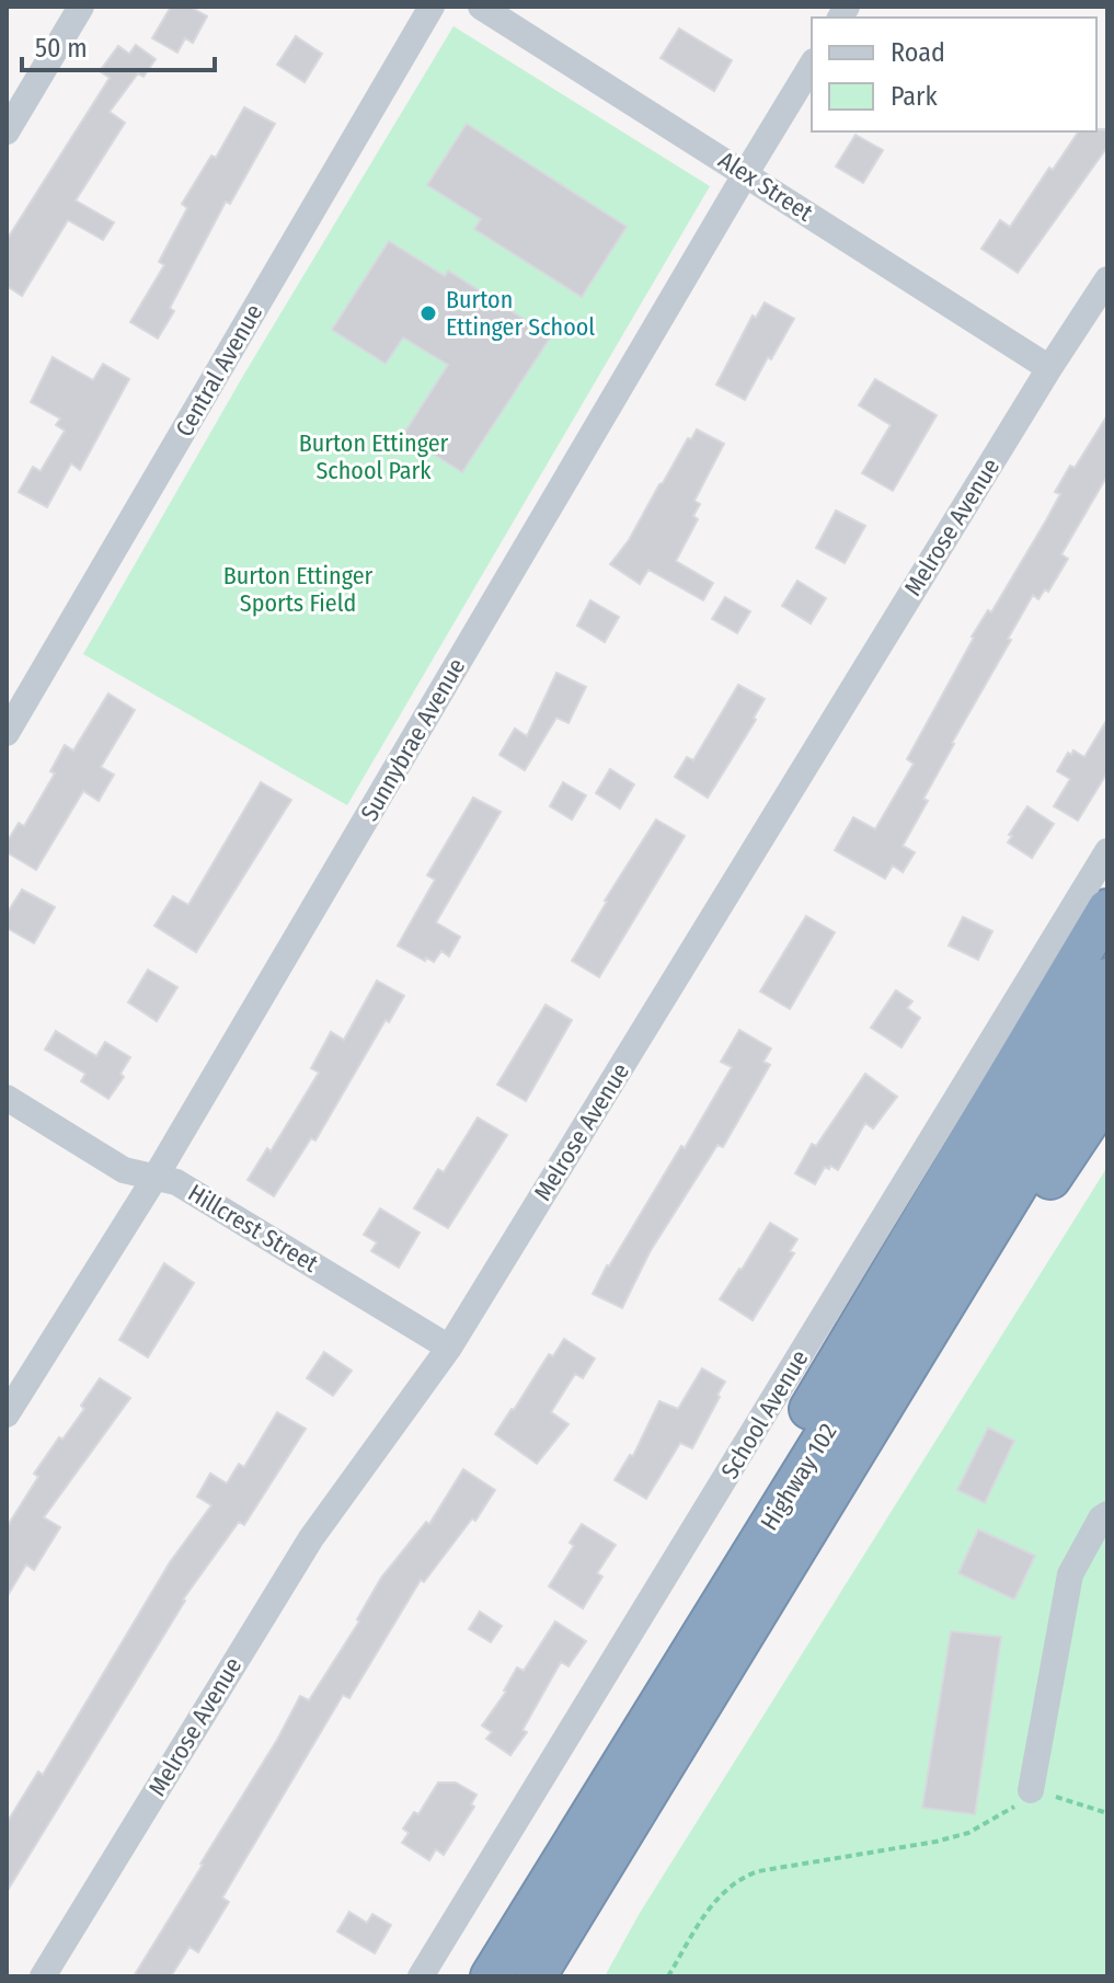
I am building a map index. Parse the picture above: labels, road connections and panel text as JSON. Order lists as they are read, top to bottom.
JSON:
{
  "streets": {
    "highway": ["Highway 102"],
    "street": [
      "Alex Street",
      "Central Avenue",
      "Melrose Avenue",
      "Sunnybrae Avenue",
      "Hillcrest Street",
      "School Avenue"
    ]
  },
  "crossings": [
    ["Alex Street", "Melrose Avenue"],
    ["Alex Street", "Sunnybrae Avenue"],
    ["Melrose Avenue", "Hillcrest Street"],
    ["Sunnybrae Avenue", "Hillcrest Street"]
  ],
  "parks": ["Burton Ettinger School Park", "Burton Ettinger Sports Field"],
  "places": ["Burton Ettinger School"],
  "legend": ["Road", "Park"],
  "scale_bar": "50 m"
}
